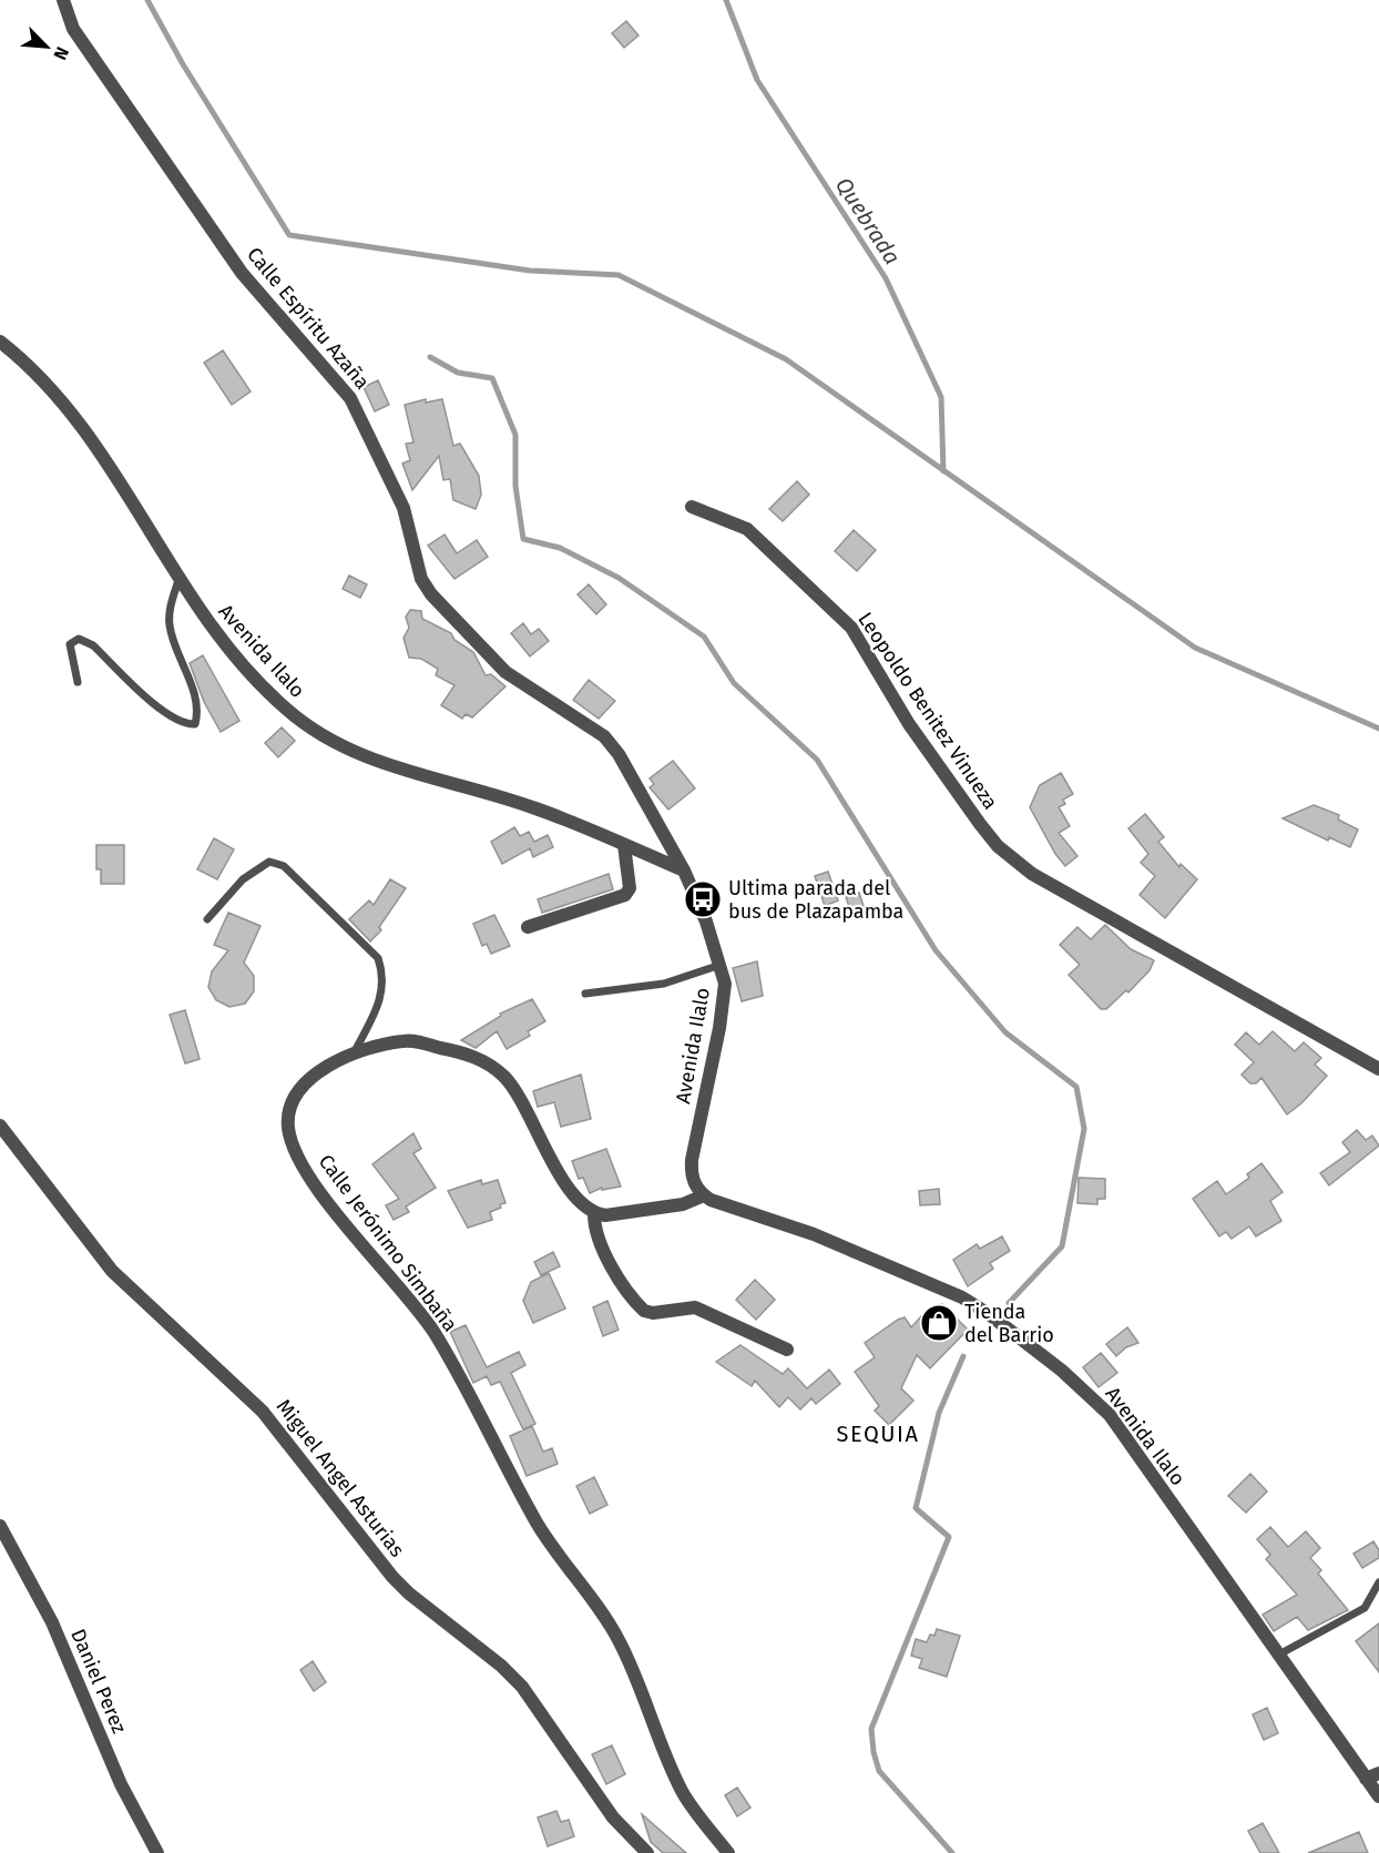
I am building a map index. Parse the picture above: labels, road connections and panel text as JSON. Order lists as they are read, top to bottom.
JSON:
{
  "streets": {
    "street": [
      "Calle Espíritu Azaña",
      "Avenida Ilalo",
      "Leopoldo Benitez Vinueza",
      "Calle Jerónimo Simbaña",
      "Miguel Angel Asturias",
      "Daniel Perez"
    ]
  },
  "crossings": [
    ["Calle Espíritu Azaña", "Avenida Ilalo"]
  ],
  "districts": ["SEQUIA"],
  "water": ["Quebrada"],
  "places": {
    "bus stop": ["Ultima parada del bus de Plazapamba"],
    "shop": ["Tienda del Barrio"]
  },
  "north": "bottom right"
}
